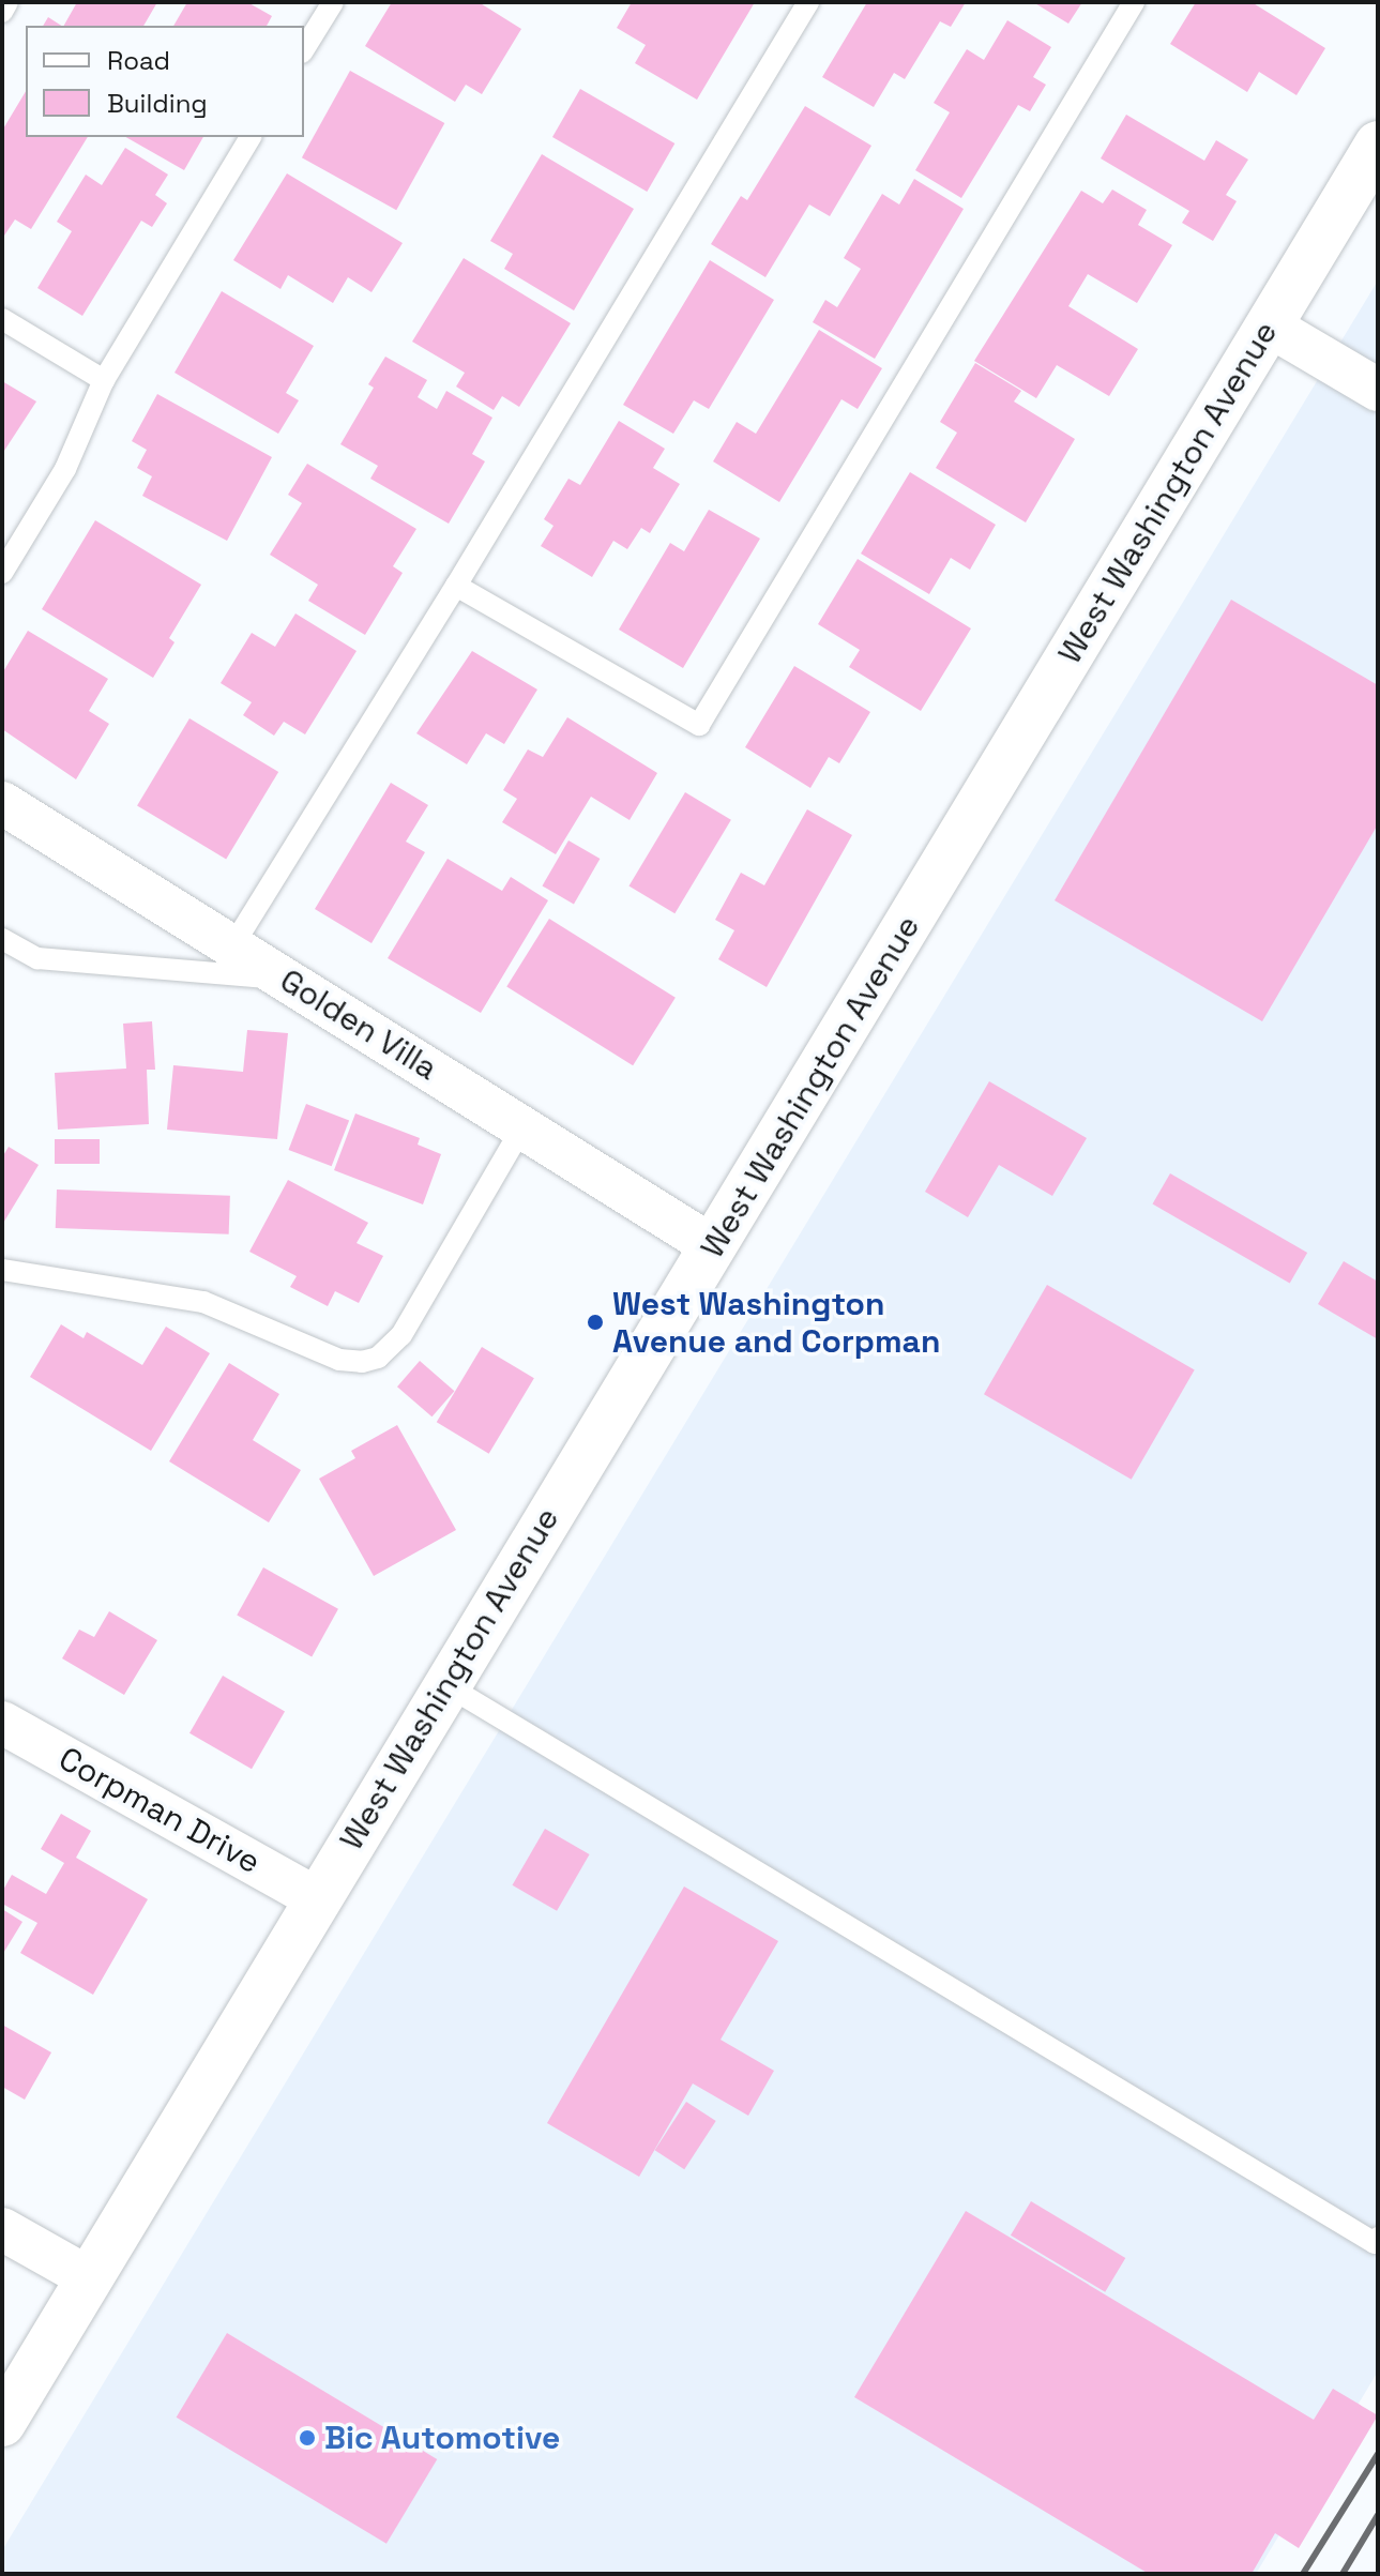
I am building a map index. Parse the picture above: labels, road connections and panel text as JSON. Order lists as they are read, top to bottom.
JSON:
{
  "streets": {
    "main road": ["West Washington Avenue"],
    "street": ["Golden Villa", "Corpman Drive"]
  },
  "crossings": [
    ["West Washington Avenue", "Golden Villa"],
    ["West Washington Avenue", "Corpman Drive"]
  ],
  "places": ["West Washington Avenue and Corpman", "Bic Automotive"],
  "legend": ["Road", "Building"]
}
